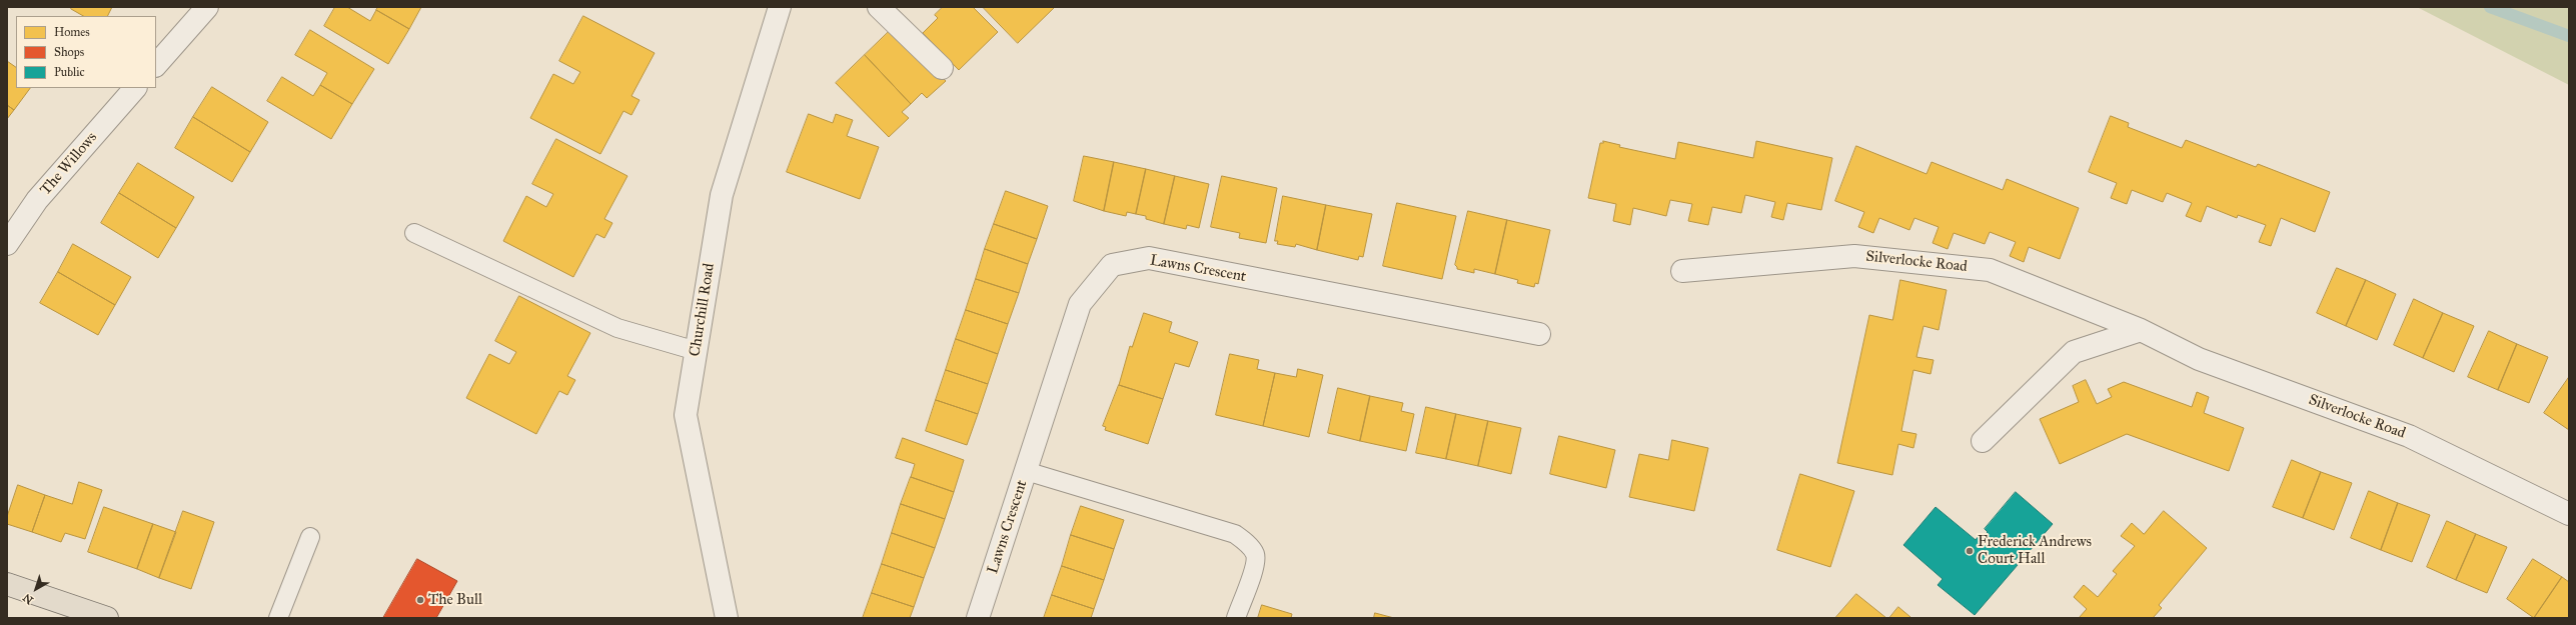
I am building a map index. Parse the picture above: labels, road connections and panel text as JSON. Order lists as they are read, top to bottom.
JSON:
{
  "streets": {
    "street": [
      "The Willows",
      "Silverlocke Road",
      "Lawns Crescent",
      "Churchill Road"
    ]
  },
  "places": ["Frederick Andrews Court Hall", "The Bull"],
  "legend": ["Homes", "Shops", "Public"],
  "north": "bottom left"
}
